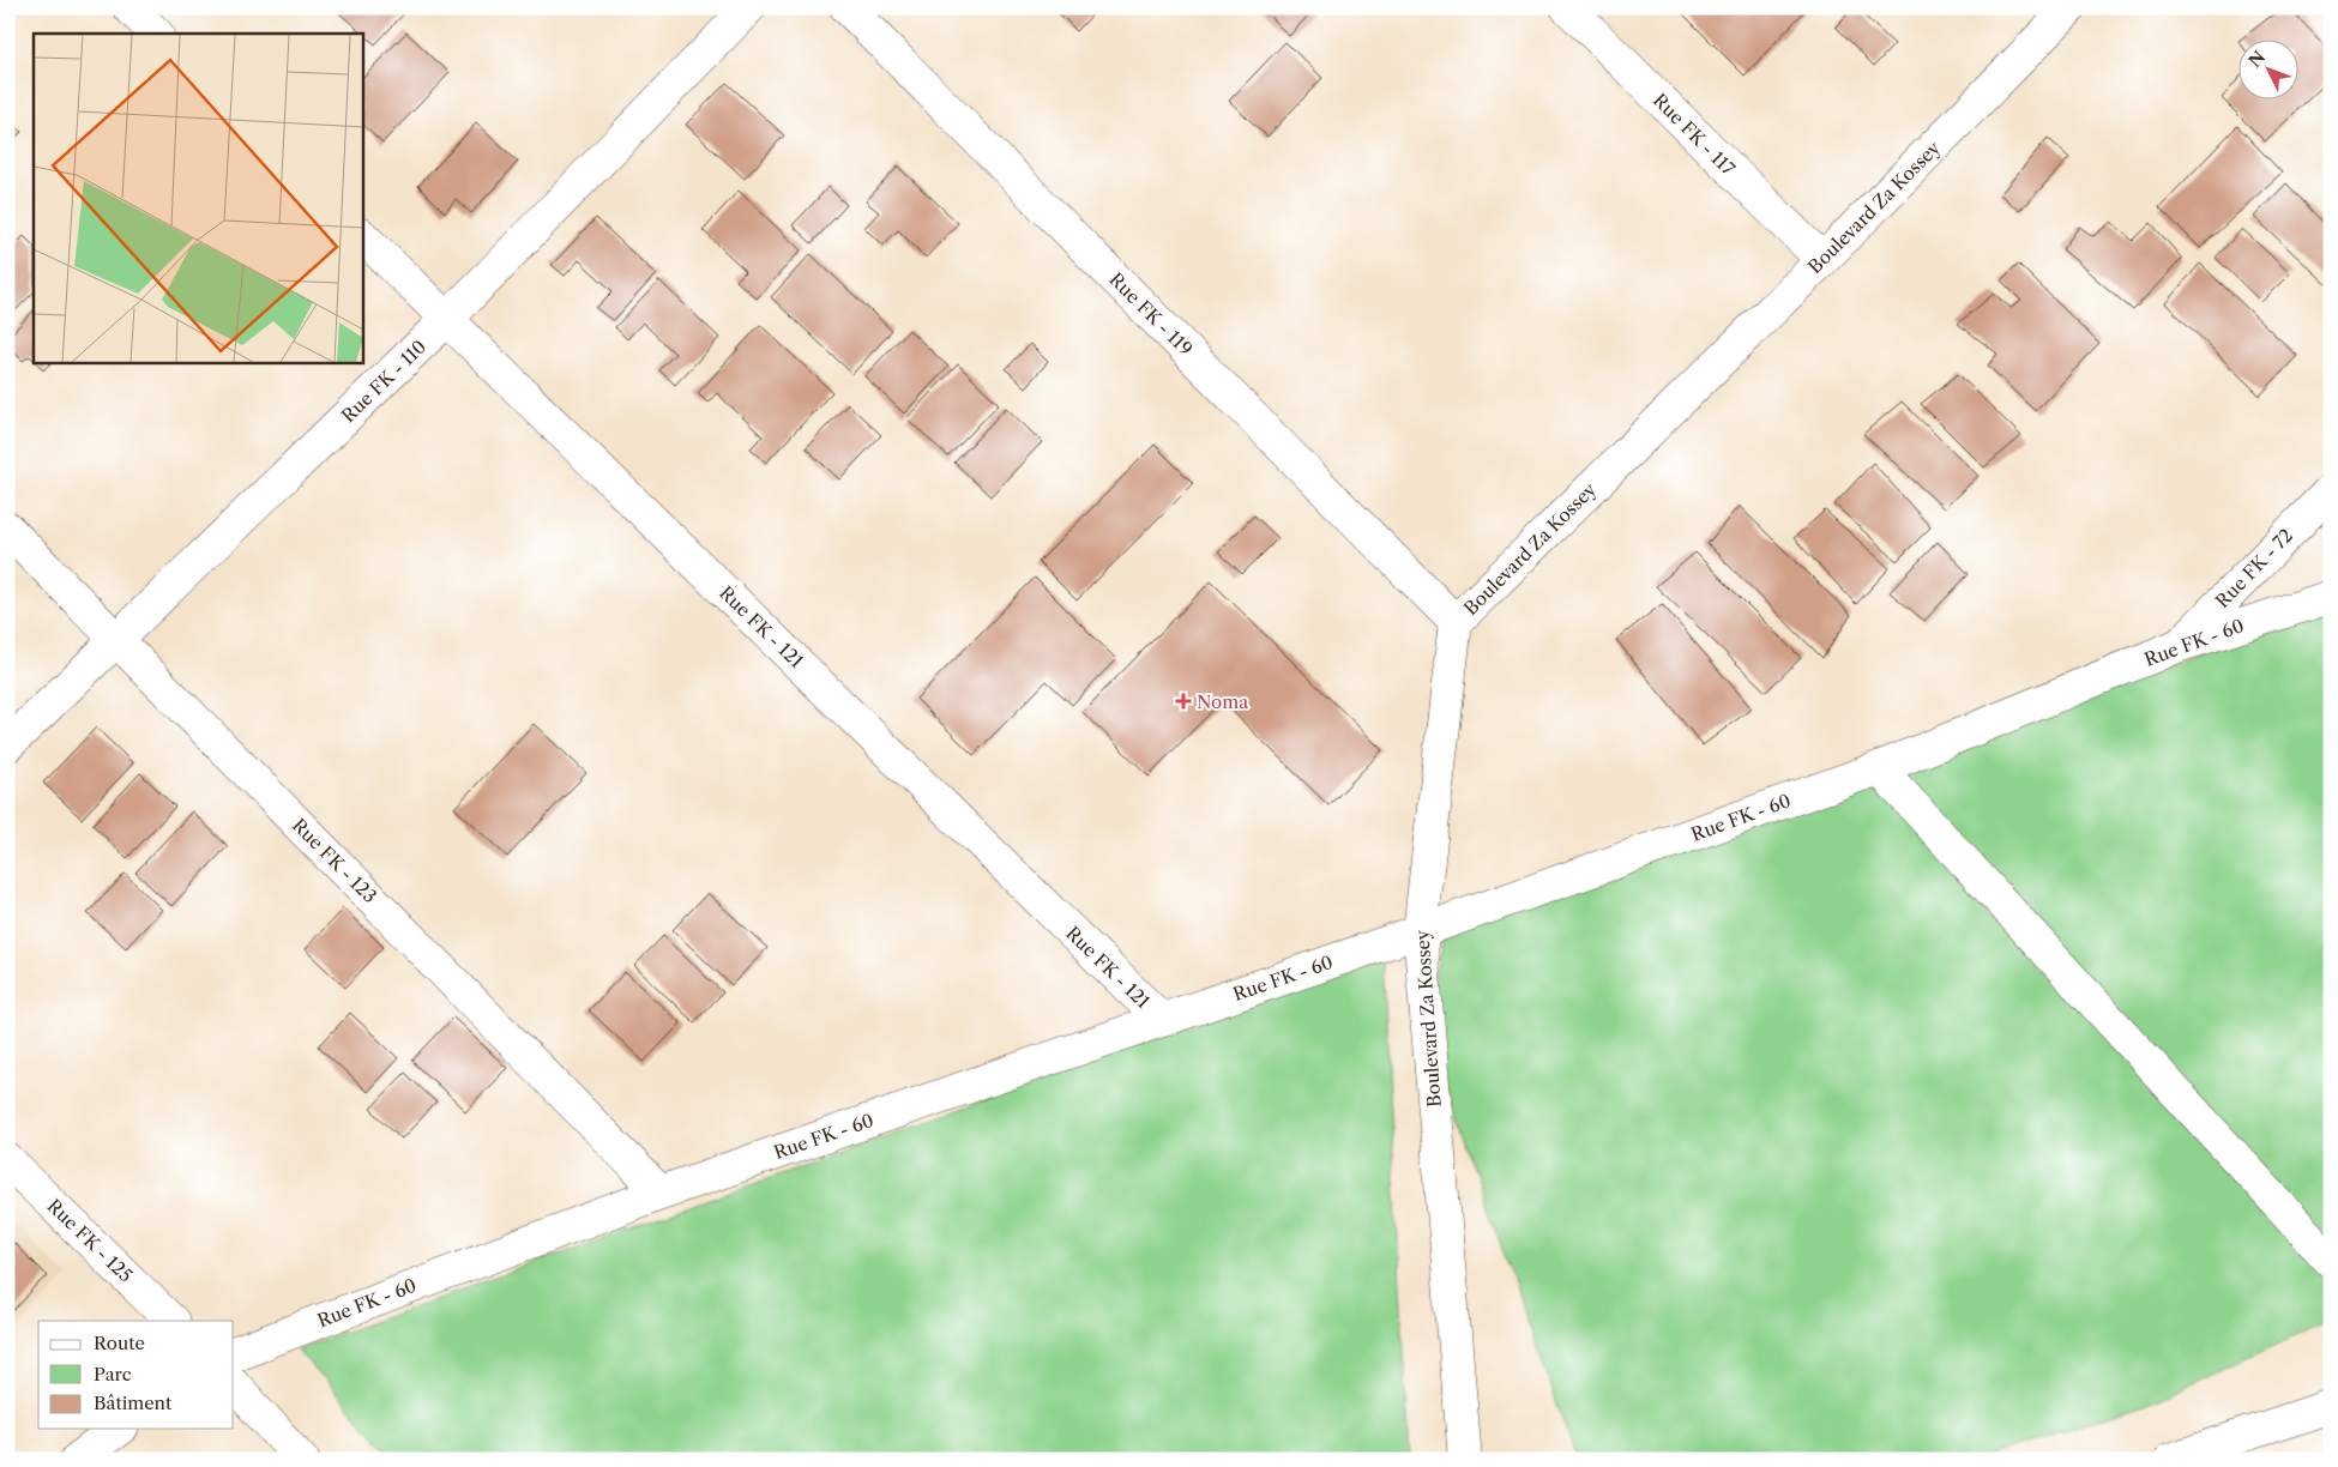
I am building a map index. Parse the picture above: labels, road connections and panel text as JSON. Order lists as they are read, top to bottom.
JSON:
{
  "streets": {
    "street": [
      "Rue FK - 117",
      "Boulevard Za Kossey",
      "Rue FK - 119",
      "Rue FK - 110",
      "Rue FK - 72",
      "Rue FK - 121",
      "Rue FK - 60",
      "Rue FK - 123",
      "Rue FK - 125"
    ]
  },
  "crossings": [
    ["Rue FK - 117", "Boulevard Za Kossey"],
    ["Boulevard Za Kossey", "Rue FK - 119"],
    ["Boulevard Za Kossey", "Rue FK - 60"],
    ["Rue FK - 110", "Rue FK - 121"],
    ["Rue FK - 110", "Rue FK - 123"],
    ["Rue FK - 72", "Rue FK - 60"],
    ["Rue FK - 121", "Rue FK - 60"],
    ["Rue FK - 60", "Rue FK - 123"]
  ],
  "places": {
    "health": ["Noma"]
  },
  "legend": ["Route", "Parc", "Bâtiment"],
  "north": "top left"
}
